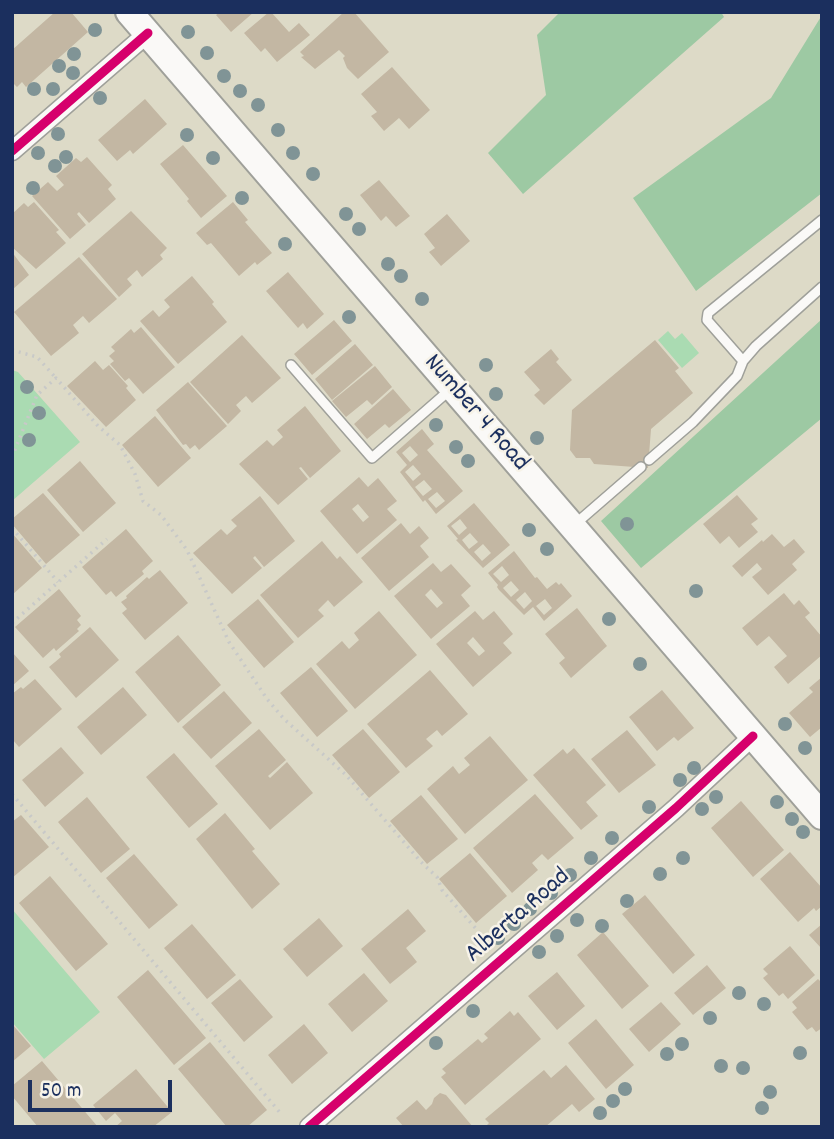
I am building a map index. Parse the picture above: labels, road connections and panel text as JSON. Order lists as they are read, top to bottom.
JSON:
{
  "streets": {
    "main road": ["Number 4 Road"],
    "street": ["Alberta Road"]
  },
  "crossings": [
    ["Number 4 Road", "Alberta Road"]
  ],
  "scale_bar": "50 m"
}
